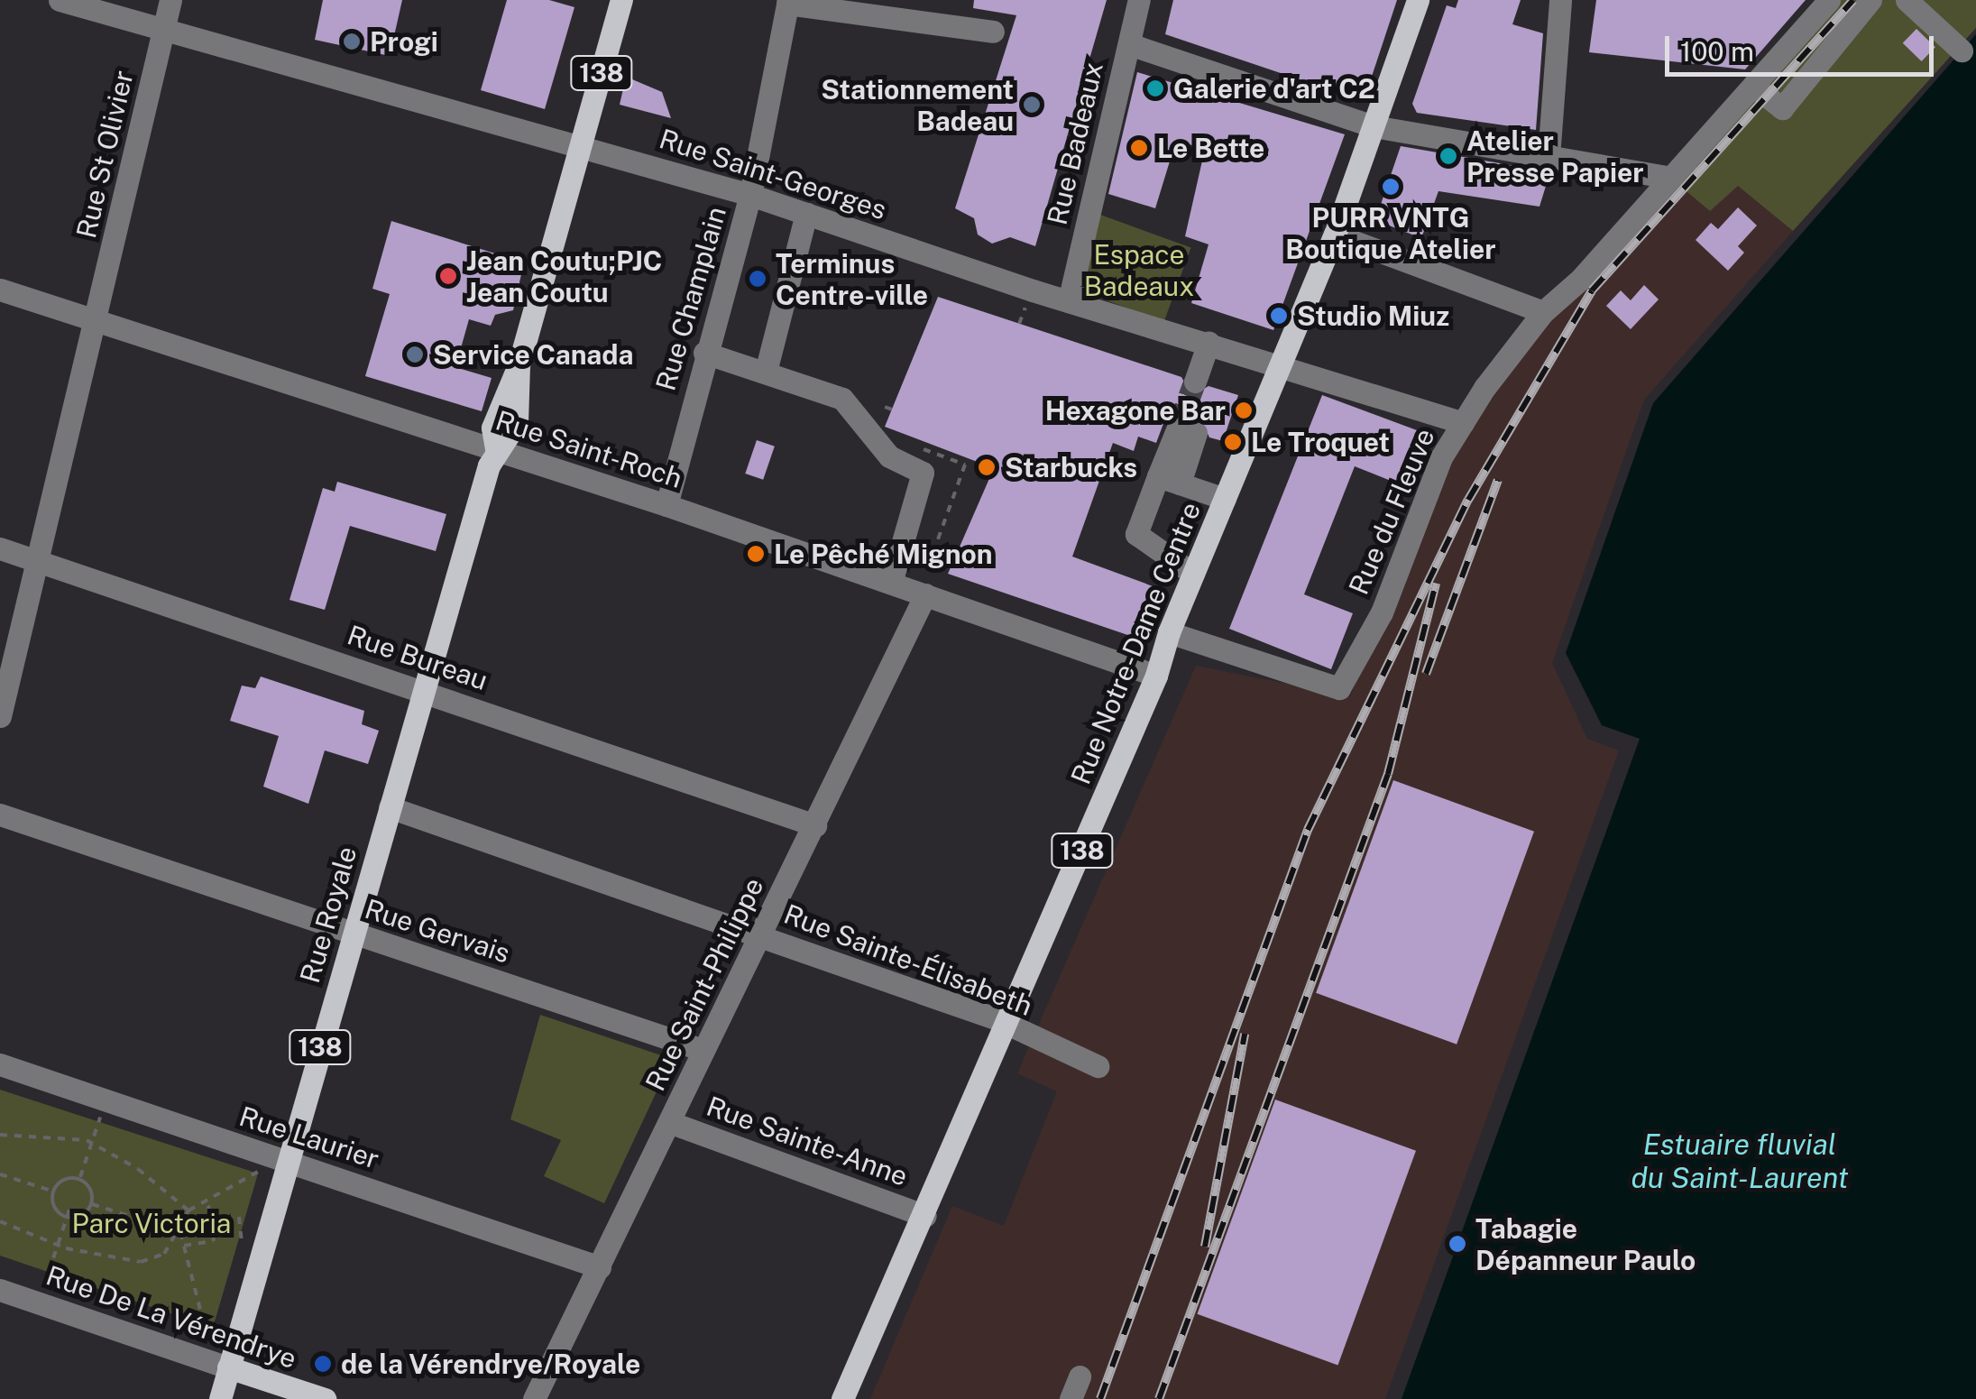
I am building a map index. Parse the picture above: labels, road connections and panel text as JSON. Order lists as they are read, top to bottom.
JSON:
{
  "streets": {
    "main road": [
      "138",
      "Rue Notre-Dame Centre",
      "Rue Royale",
      "Rue De La Vérendrye"
    ],
    "street": [
      "Rue Badeaux",
      "Rue St Olivier",
      "Rue Saint-Georges",
      "Rue Champlain",
      "Rue Saint-Roch",
      "Rue du Fleuve",
      "Rue Bureau",
      "Rue Gervais",
      "Rue Sainte-Élisabeth",
      "Rue Saint-Philippe",
      "Rue Laurier",
      "Rue Sainte-Anne"
    ]
  },
  "crossings": [
    ["Rue Badeaux", "Rue Saint-Georges"],
    ["Rue St Olivier", "Rue Saint-Georges"],
    ["Rue St Olivier", "Rue Saint-Roch"],
    ["Rue St Olivier", "Rue Bureau"],
    ["Rue Saint-Georges", "Rue Champlain"],
    ["Rue Saint-Georges", "Rue du Fleuve"],
    ["Rue Saint-Georges", "Rue Notre-Dame Centre"],
    ["Rue Saint-Georges", "Rue Royale"],
    ["Rue Champlain", "Rue Saint-Roch"],
    ["Rue Saint-Roch", "Rue Notre-Dame Centre"],
    ["Rue Saint-Roch", "Rue Royale"],
    ["Rue Saint-Roch", "Rue Saint-Philippe"],
    ["Rue du Fleuve", "Rue Notre-Dame Centre"],
    ["Rue Notre-Dame Centre", "Rue Sainte-Élisabeth"],
    ["Rue Notre-Dame Centre", "Rue Sainte-Anne"],
    ["Rue Bureau", "Rue Royale"],
    ["Rue Bureau", "Rue Saint-Philippe"],
    ["Rue Royale", "Rue Gervais"],
    ["Rue Royale", "Rue Sainte-Élisabeth"],
    ["Rue Royale", "Rue Laurier"],
    ["Rue Royale", "Rue De La Vérendrye"],
    ["Rue Gervais", "Rue Saint-Philippe"],
    ["Rue Sainte-Élisabeth", "Rue Saint-Philippe"],
    ["Rue Saint-Philippe", "Rue Laurier"],
    ["Rue Saint-Philippe", "Rue Sainte-Anne"]
  ],
  "water": ["Estuaire fluvial du Saint-Laurent"],
  "parks": ["Espace Badeaux", "Parc Victoria"],
  "places": [
    "Progi",
    "Galerie d'art C2",
    "Stationnement Badeau",
    "Le Bette",
    "Atelier Presse Papier",
    "PURR VNTG Boutique Atelier",
    "Jean Coutu;PJC Jean Coutu",
    "Terminus Centre-ville",
    "Studio Miuz",
    "Service Canada",
    "Hexagone Bar",
    "Le Troquet",
    "Starbucks",
    "Le Pêché Mignon",
    "Tabagie Dépanneur Paulo",
    "de la Vérendrye/Royale"
  ],
  "scale_bar": "100 m"
}
